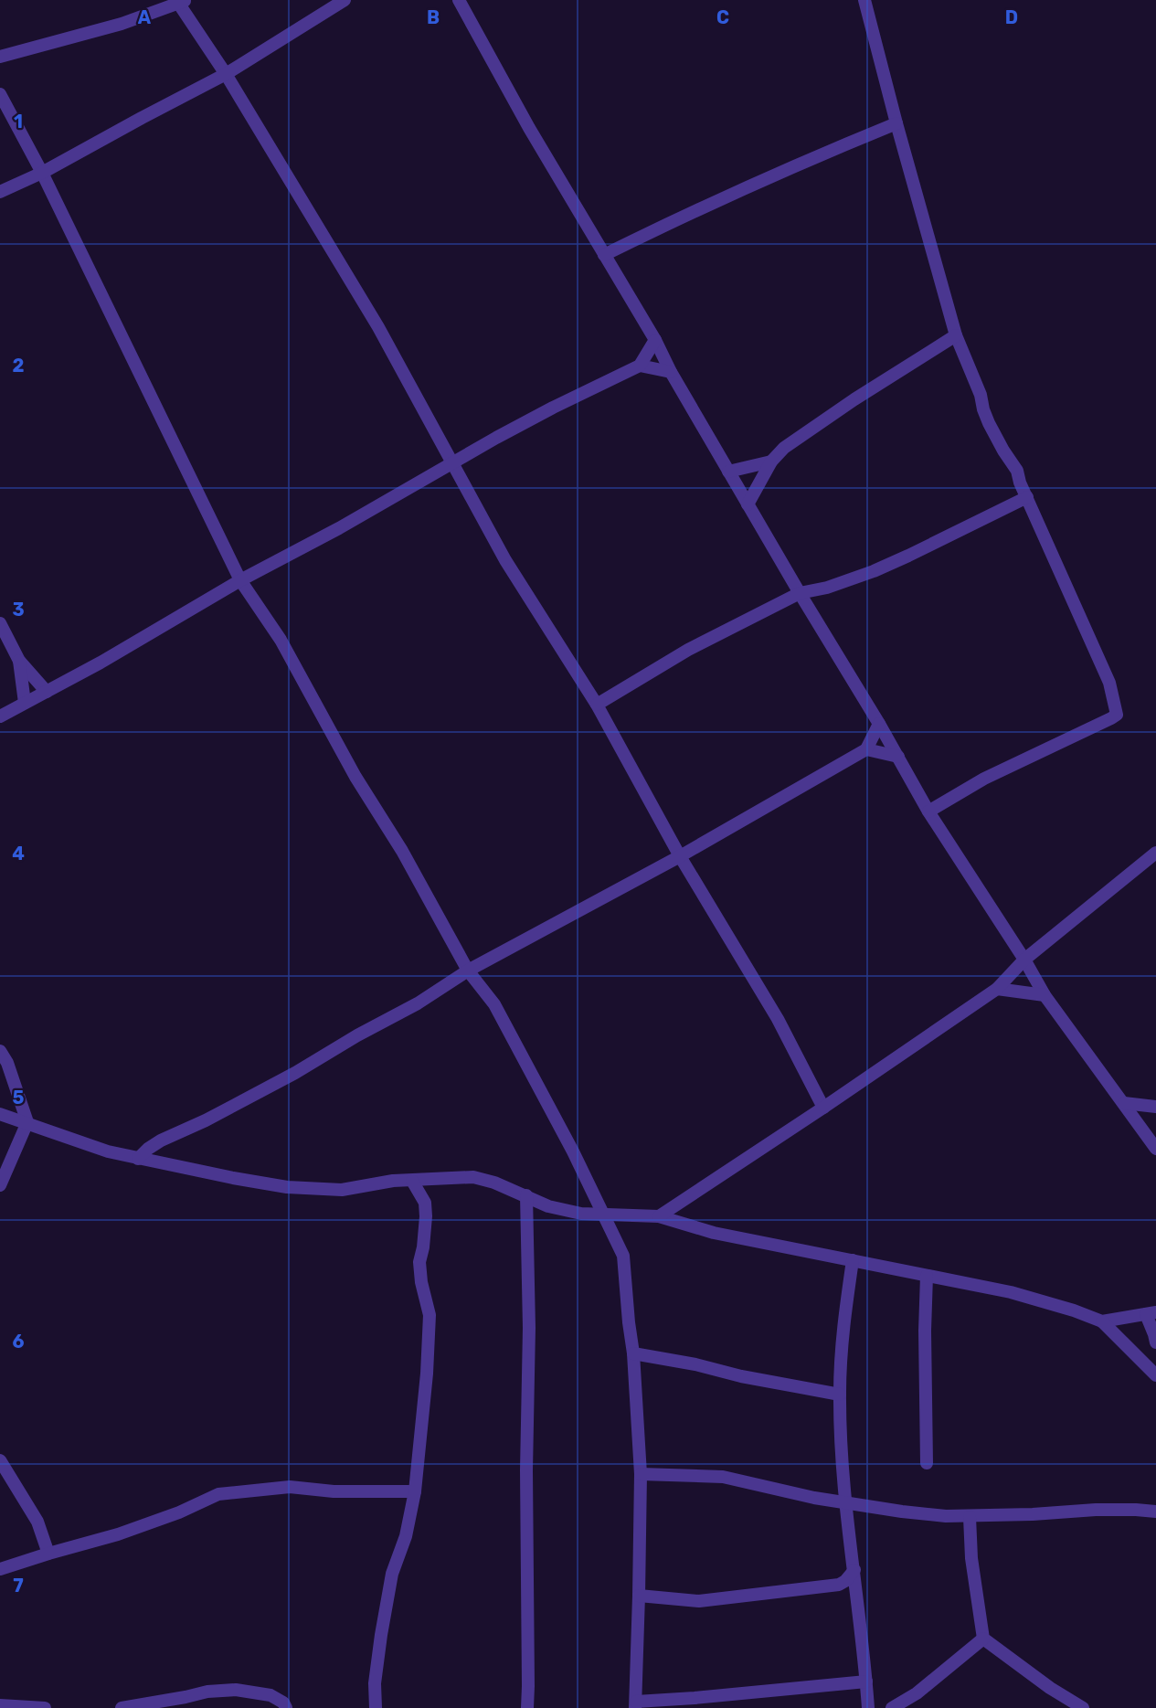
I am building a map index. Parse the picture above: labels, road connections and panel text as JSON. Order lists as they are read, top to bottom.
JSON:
{
  "grid": {
    "columns": [
      "A",
      "B",
      "C",
      "D"
    ],
    "rows": [
      "1",
      "2",
      "3",
      "4",
      "5",
      "6",
      "7"
    ]
  }
}
